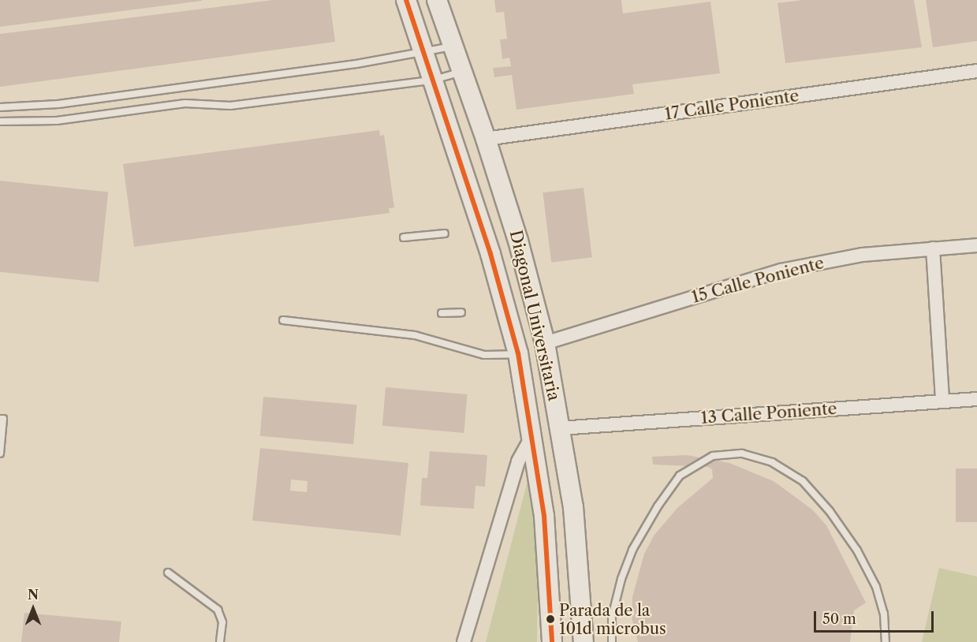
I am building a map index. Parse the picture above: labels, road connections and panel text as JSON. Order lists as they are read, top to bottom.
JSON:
{
  "streets": {
    "main road": ["Diagonal Universitaria"],
    "street": ["17 Calle Poniente", "15 Calle Poniente", "13 Calle Poniente"]
  },
  "crossings": [
    ["17 Calle Poniente", "Diagonal Universitaria"],
    ["15 Calle Poniente", "Diagonal Universitaria"],
    ["Diagonal Universitaria", "13 Calle Poniente"]
  ],
  "places": ["Parada de la 101d microbus"],
  "scale_bar": "50 m",
  "north": "top"
}
